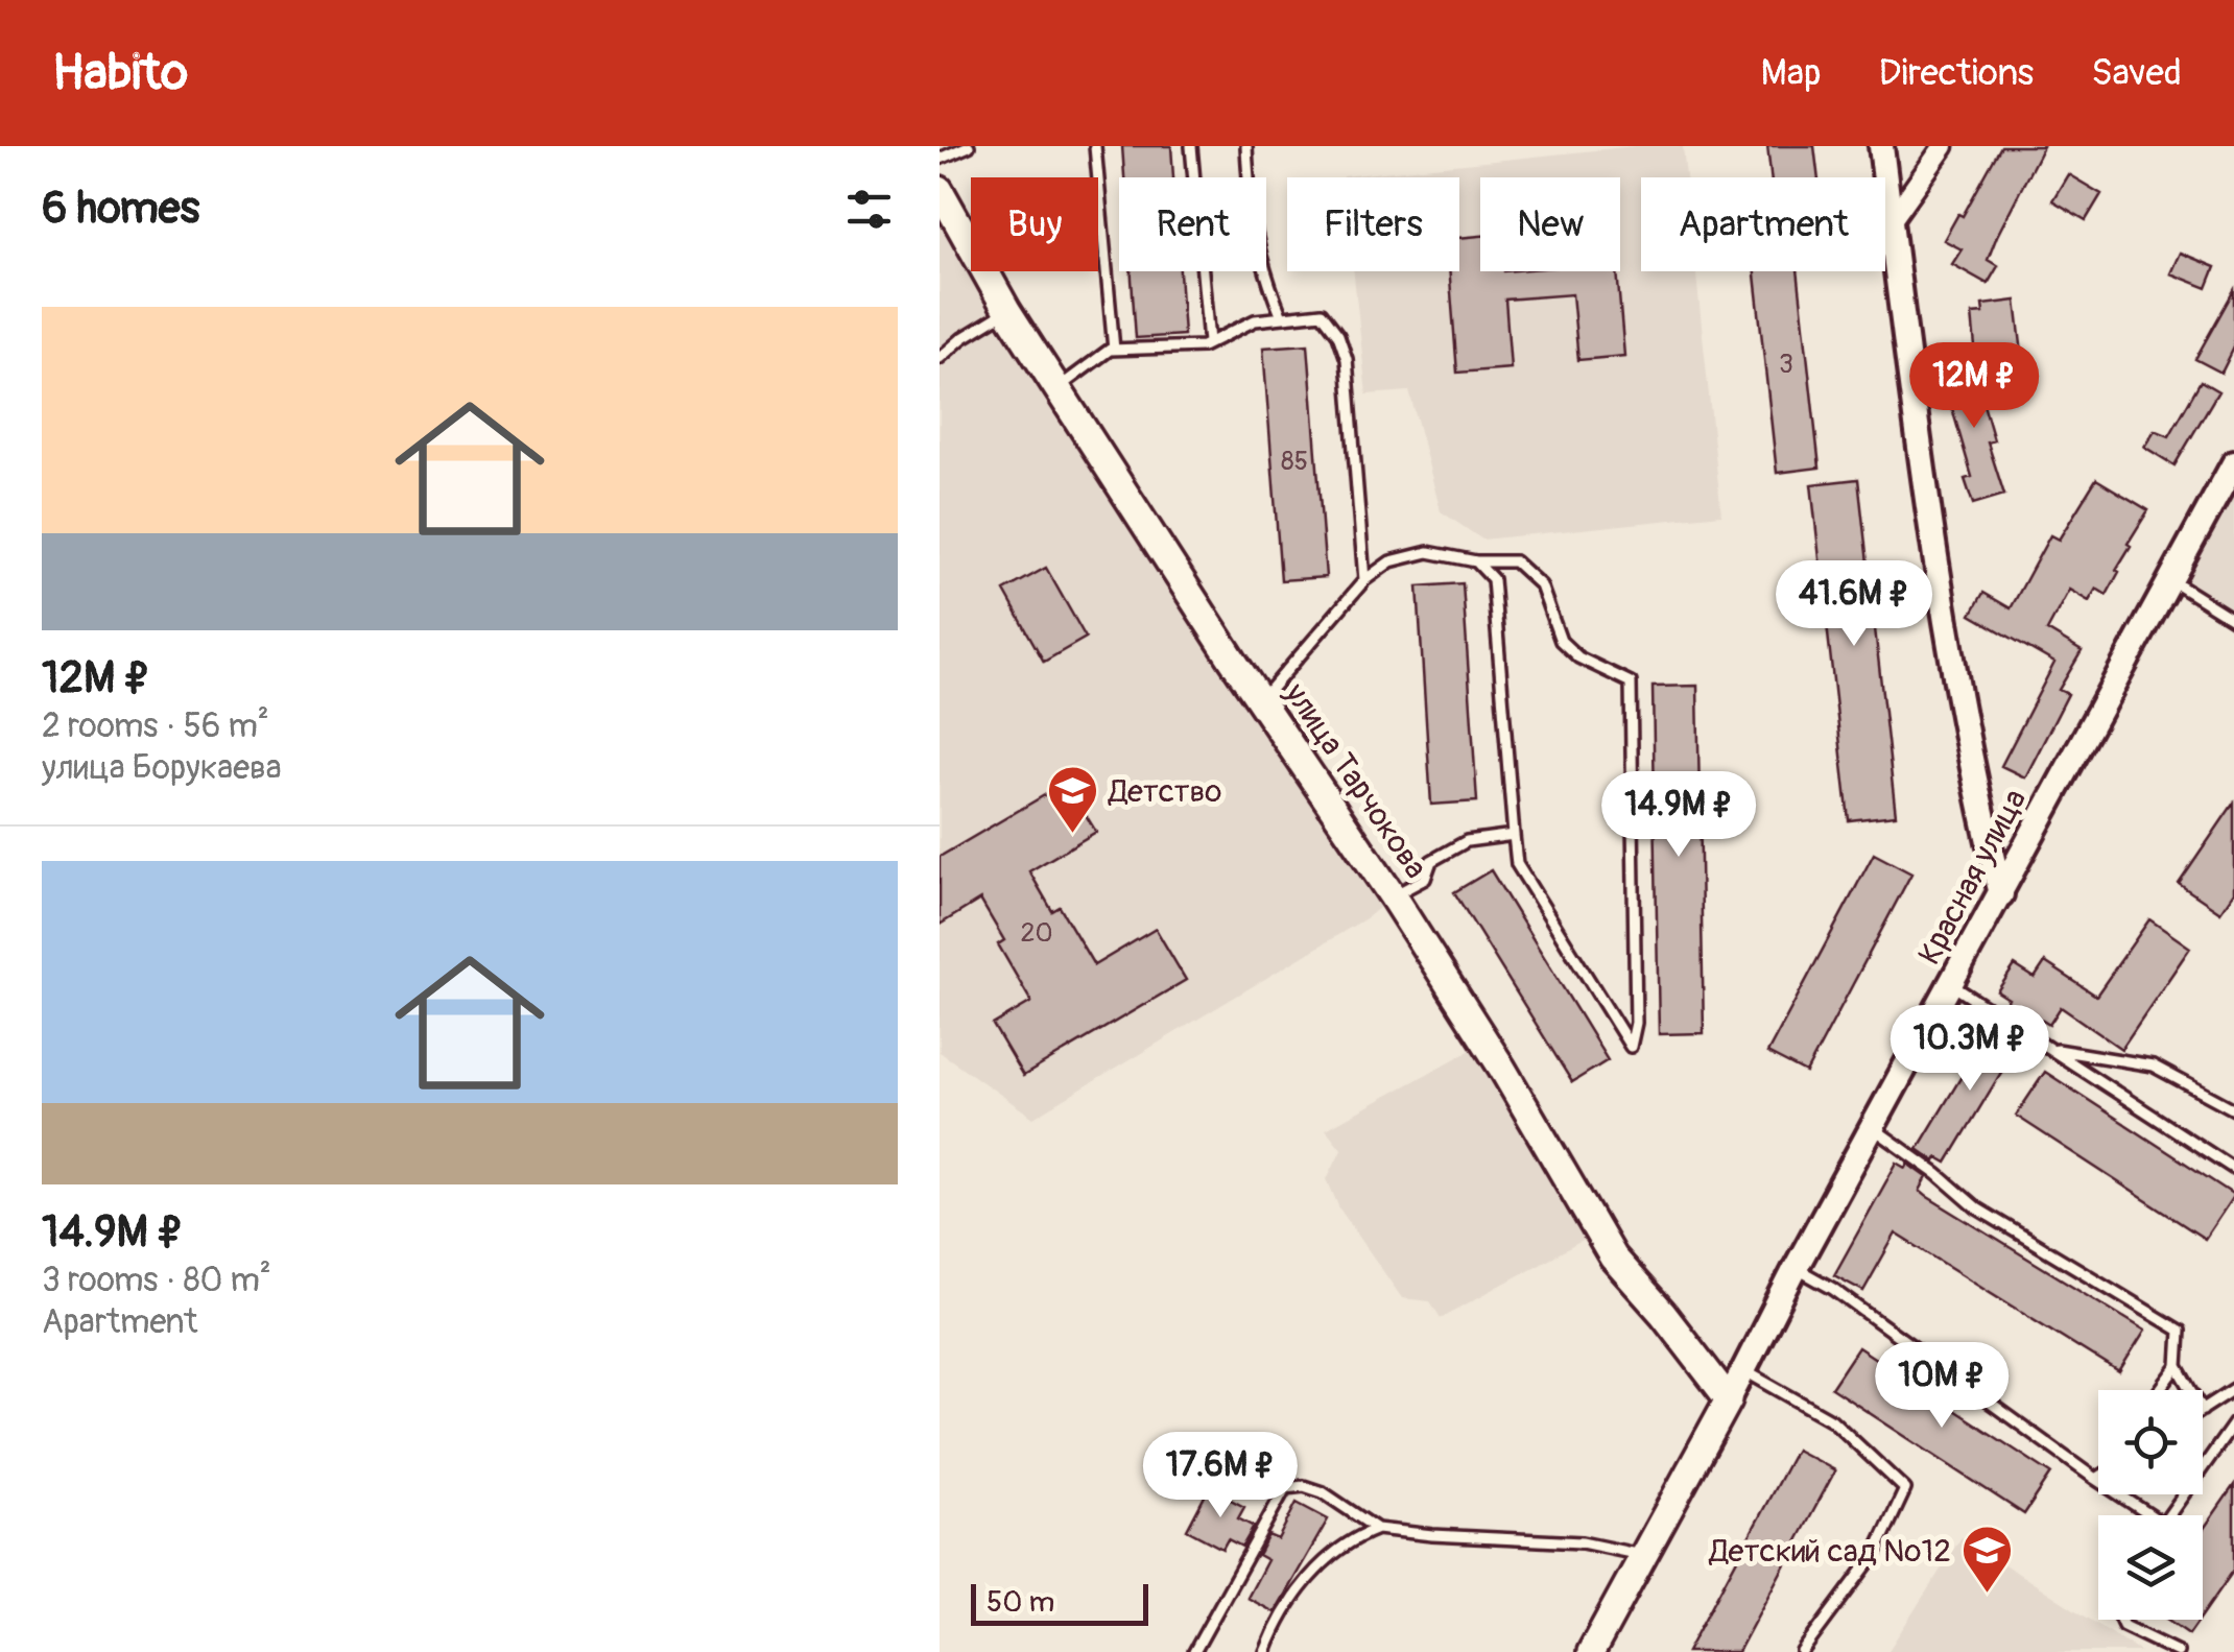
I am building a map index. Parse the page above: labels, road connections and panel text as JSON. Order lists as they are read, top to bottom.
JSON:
{
  "streets": {
    "main road": ["улица Тарчокова", "Красная улица"]
  },
  "crossings": [
    ["улица Тарчокова", "Красная улица"]
  ],
  "places": {
    "school or university": ["Детство", "Детский сад №12"]
  },
  "house_numbers": ["3", "85", "20"],
  "scale_bar": "50 m",
  "page": {
    "header": "Habito",
    "nav": ["Map", "Directions", "Saved"],
    "heading": "6 homes",
    "chip": [
      "Buy",
      "Rent",
      "Filters",
      "New",
      "Apartment"
    ],
    "list": [
      {
        "name": "12M ₽",
        "note": "2 rooms · 56 m² · улица Борукаева"
      },
      {
        "name": "14.9M ₽",
        "note": "3 rooms · 80 m² · Apartment"
      }
    ],
    "price": [
      "12M ₽",
      "41.6M ₽",
      "14.9M ₽",
      "10.3M ₽",
      "10M ₽",
      "17.6M ₽"
    ],
    "scale": "50 m"
  }
}
